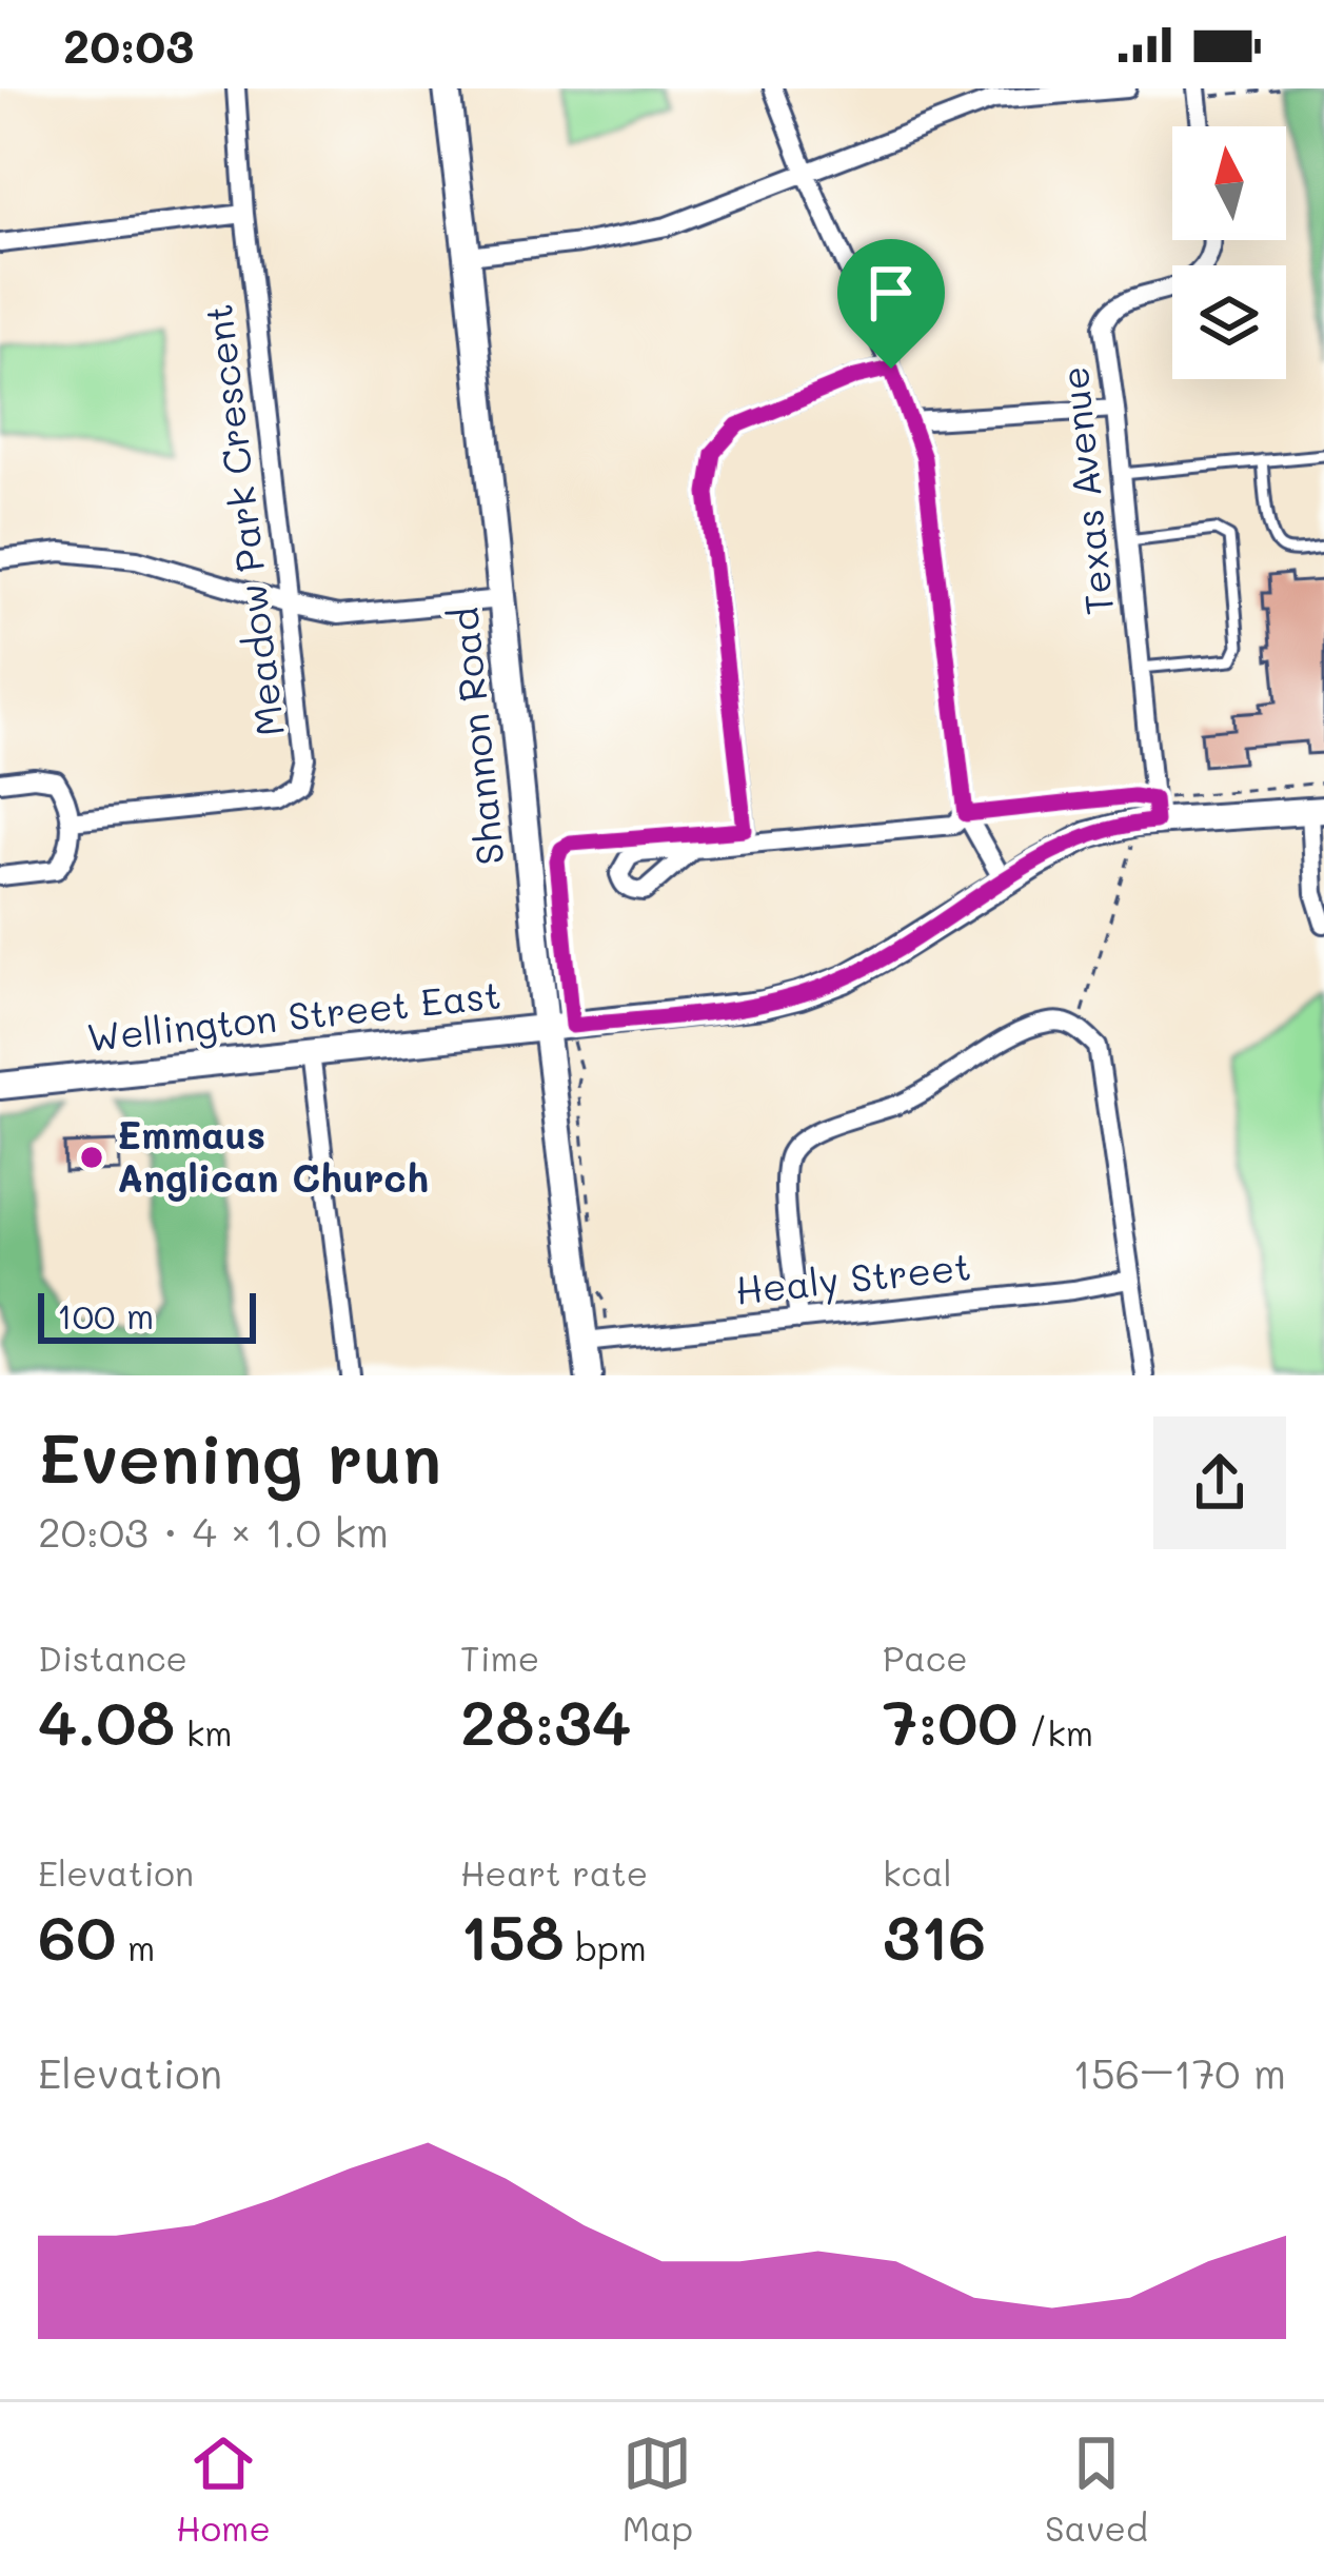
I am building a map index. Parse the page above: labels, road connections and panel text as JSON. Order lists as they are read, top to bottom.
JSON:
{
  "streets": {
    "main road": ["Shannon Road", "Wellington Street East"],
    "street": ["Texas Avenue", "Meadow Park Crescent", "Healy Street"]
  },
  "crossings": [
    ["Texas Avenue", "Wellington Street East"],
    ["Shannon Road", "Wellington Street East"],
    ["Shannon Road", "Healy Street"]
  ],
  "places": ["Emmaus Anglican Church"],
  "scale_bar": "100 m",
  "north": "top",
  "page": {
    "status": "20:03",
    "scale": "100 m",
    "heading": ["Evening run", "20:03 · 4 × 1.0 km"],
    "stats": [
      ["Distance", "4.08 km"],
      ["Time", "28:34"],
      ["Pace", "7:00 /km"],
      ["Elevation", "60 m"],
      ["Heart rate", "158 bpm"],
      ["kcal", "316"]
    ],
    "chart": ["Elevation", "156–170 m"],
    "tabs": ["Home", "Map", "Saved"]
  }
}
